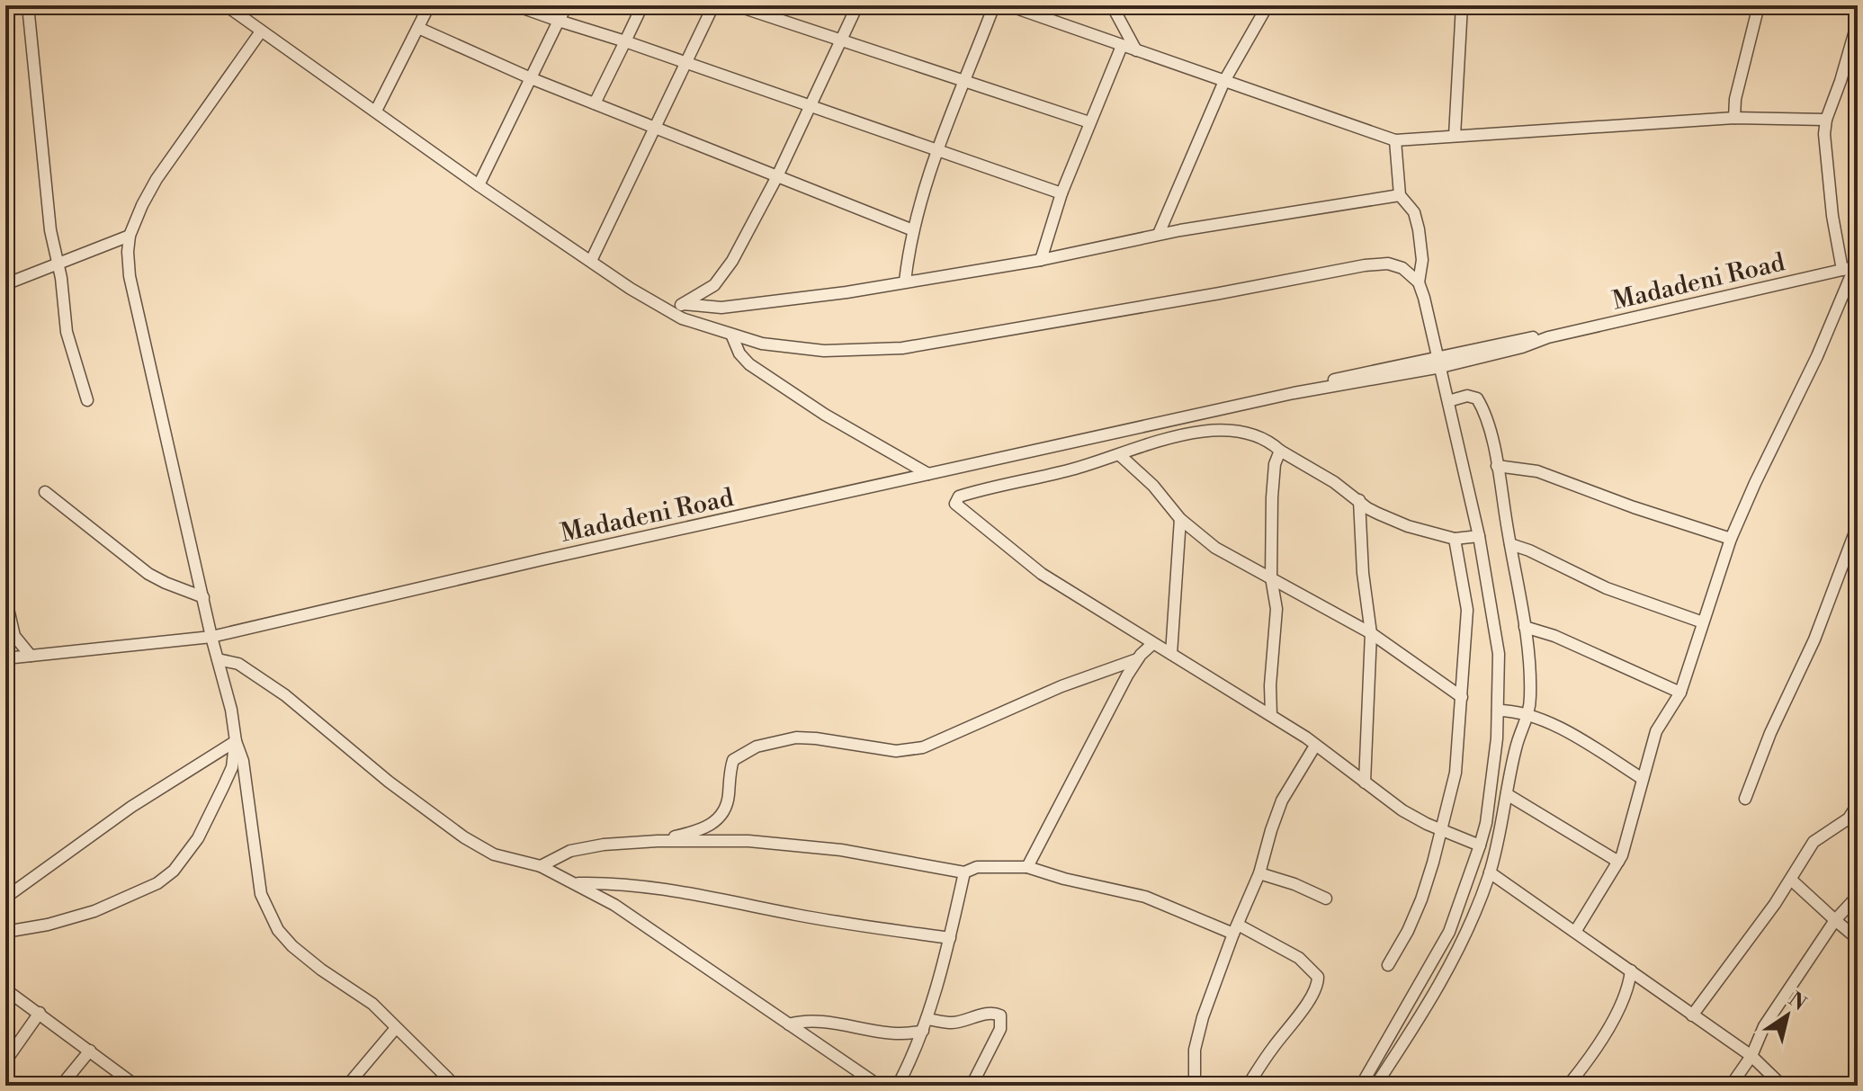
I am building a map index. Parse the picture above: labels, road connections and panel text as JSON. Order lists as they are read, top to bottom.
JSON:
{
  "streets": {
    "street": ["Madadeni Road"]
  },
  "north": "top right"
}
